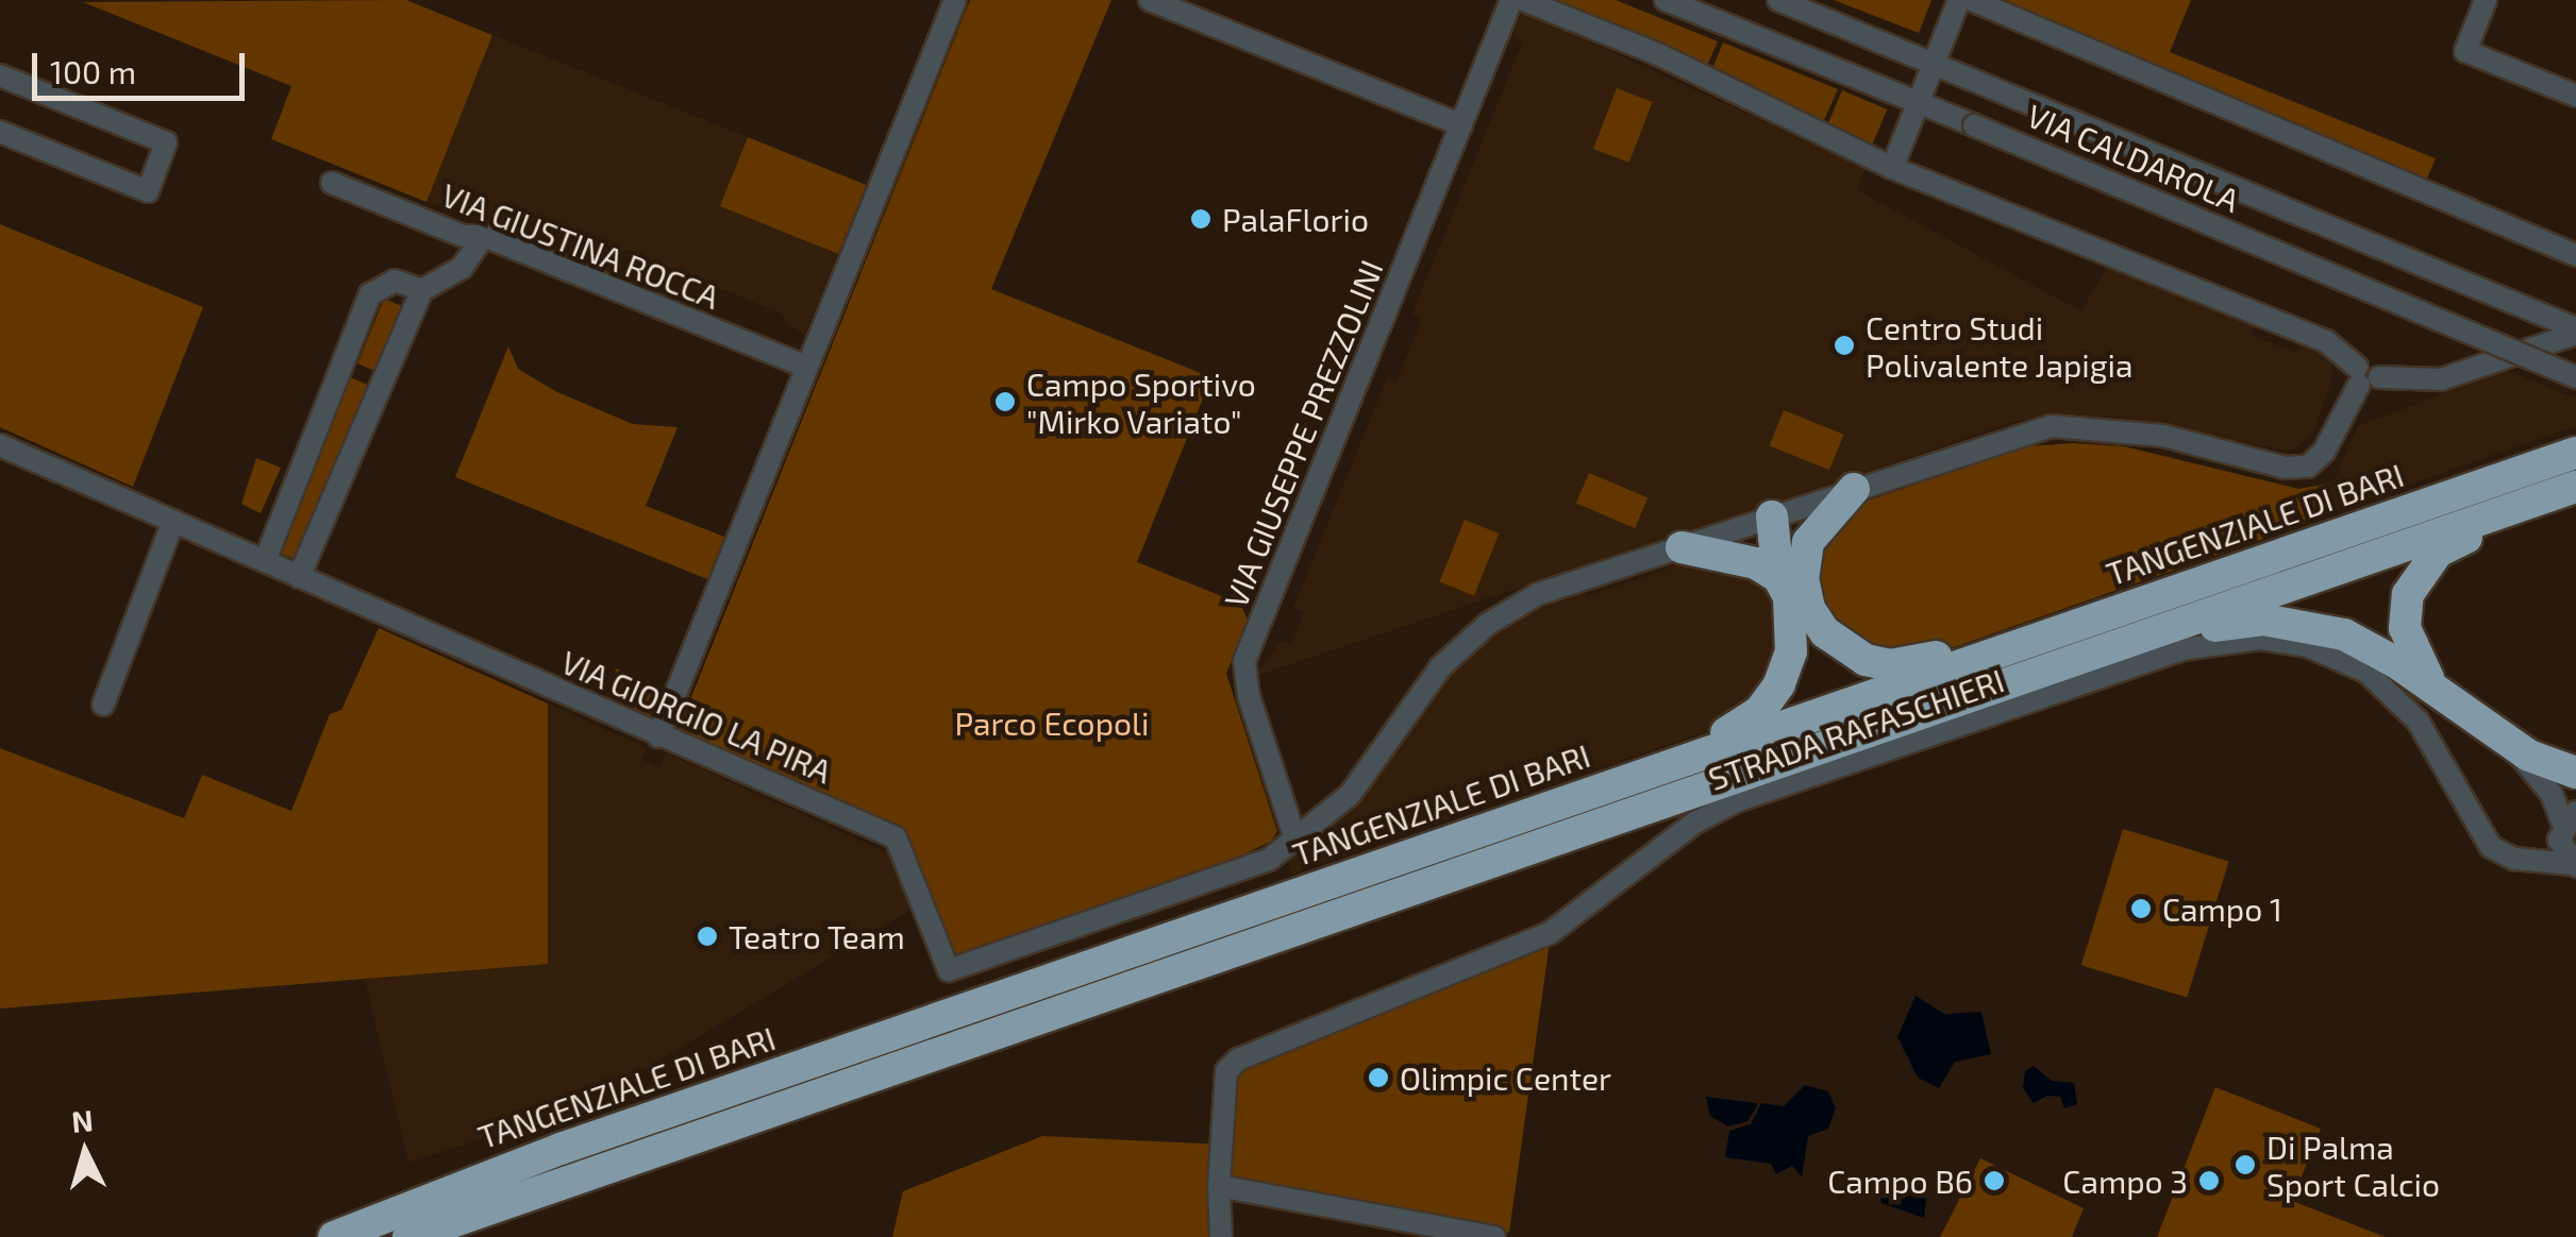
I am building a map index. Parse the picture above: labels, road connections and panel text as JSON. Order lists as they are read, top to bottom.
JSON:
{
  "streets": {
    "highway": ["TANGENZIALE DI BARI"],
    "street": [
      "VIA CALDAROLA",
      "VIA GIUSTINA ROCCA",
      "VIA GIUSEPPE PREZZOLINI",
      "VIA GIORGIO LA PIRA",
      "STRADA RAFASCHIERI"
    ]
  },
  "crossings": [
    ["VIA GIUSEPPE PREZZOLINI", "VIA GIORGIO LA PIRA"]
  ],
  "parks": ["Parco Ecopoli"],
  "places": [
    "PalaFlorio",
    "Centro Studi Polivalente Japigia",
    "Campo Sportivo \"Mirko Variato\"",
    "Campo 1",
    "Teatro Team",
    "Olimpic Center",
    "Di Palma Sport Calcio",
    "Campo B6",
    "Campo 3"
  ],
  "scale_bar": "100 m",
  "north": "top"
}
